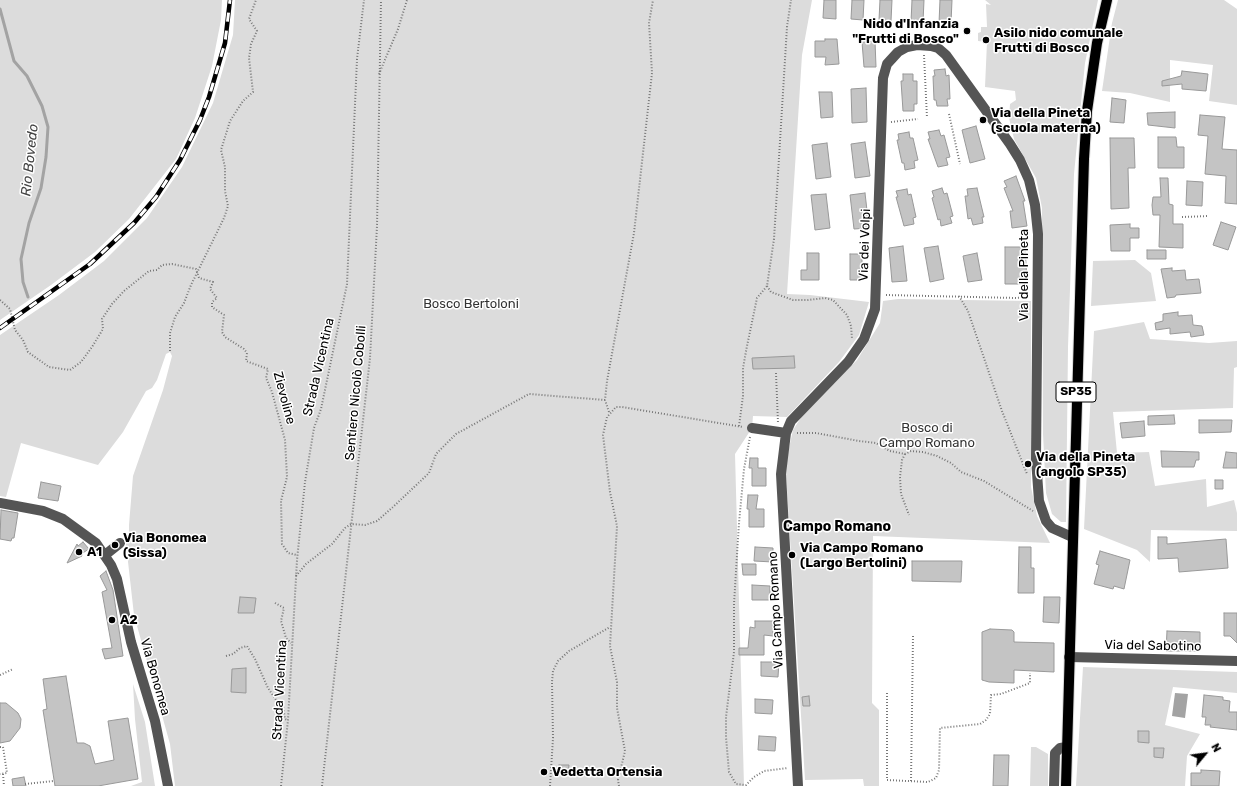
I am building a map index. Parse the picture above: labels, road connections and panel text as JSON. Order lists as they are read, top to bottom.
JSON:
{
  "streets": {
    "main road": ["SP35"],
    "street": [
      "Via dei Volpi",
      "Via della Pineta",
      "Via Campo Romano",
      "Via del Sabotino",
      "Via Bonomea"
    ],
    "path": ["Strada Vicentina", "Sentiero Nicolò Cobolli", "Zievoline"]
  },
  "crossings": [
    ["Via dei Volpi", "Via della Pineta"],
    ["Via dei Volpi", "Via Campo Romano"],
    ["Via della Pineta", "SP35"],
    ["Strada Vicentina", "Zievoline"],
    ["SP35", "Via del Sabotino"]
  ],
  "districts": ["Campo Romano"],
  "water": ["Rio Bovedo"],
  "parks": ["Bosco Bertoloni", "Bosco di Campo Romano"],
  "places": [
    "Nido d'Infanzia \"Frutti di Bosco\"",
    "Asilo nido comunale Frutti di Bosco",
    "Via della Pineta (scuola materna)",
    "Via della Pineta (angolo SP35)",
    "Via Bonomea (Sissa)",
    "A1",
    "Via Campo Romano (Largo Bertolini)",
    "A2",
    "Vedetta Ortensia"
  ],
  "north": "top right"
}
